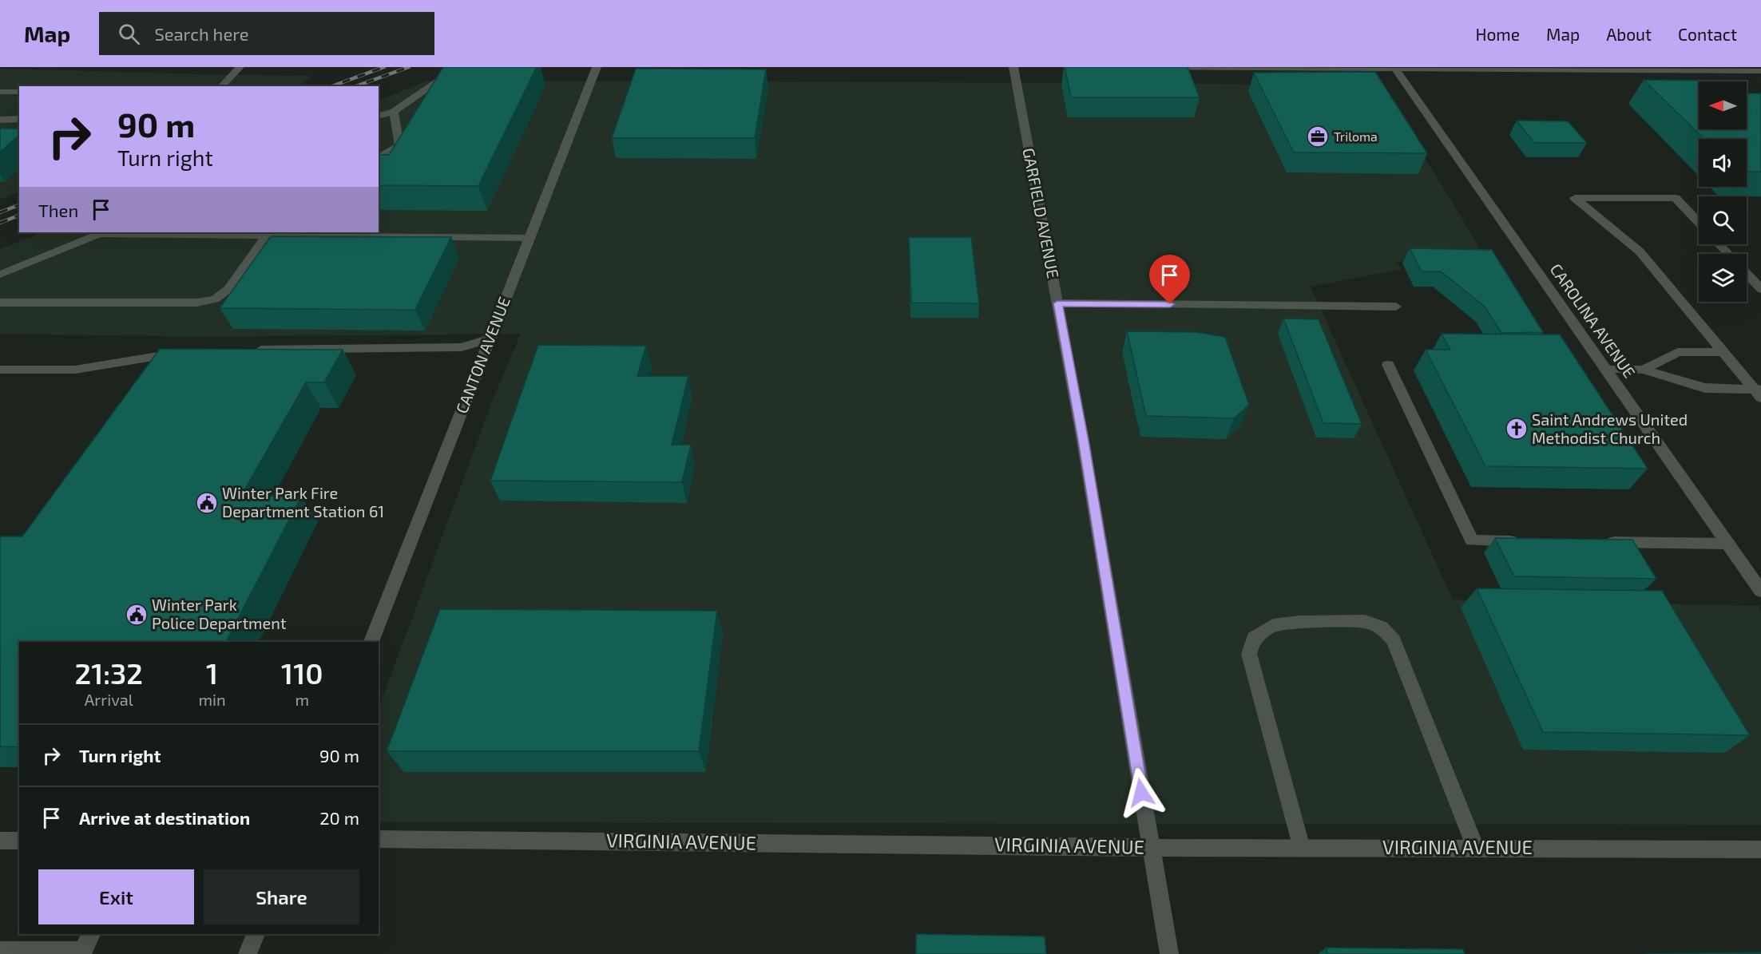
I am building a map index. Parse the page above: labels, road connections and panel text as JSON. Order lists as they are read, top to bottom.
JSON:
{
  "streets": {
    "street": [
      "GARFIELD AVENUE",
      "CAROLINA AVENUE",
      "CANTON AVENUE",
      "VIRGINIA AVENUE"
    ]
  },
  "crossings": [
    ["GARFIELD AVENUE", "VIRGINIA AVENUE"]
  ],
  "places": {
    "office": ["Triloma"],
    "church": ["Saint Andrews United Methodist Church"],
    "public building": ["Winter Park Fire Department Station 61", "Winter Park Police Department"]
  },
  "north": "left",
  "page": {
    "header": "Map",
    "search": "Search here",
    "nav": [
      "Home",
      "Map",
      "About",
      "Contact"
    ],
    "turn": ["90 m", "Turn right"],
    "then": "Then",
    "eta": [
      "21:32",
      "Arrival",
      "1",
      "min",
      "110",
      "m"
    ],
    "list": [
      {
        "name": "Turn right",
        "value": "90 m"
      },
      {
        "name": "Arrive at destination",
        "value": "20 m"
      }
    ],
    "buttons": ["Exit", "Share"]
  }
}
